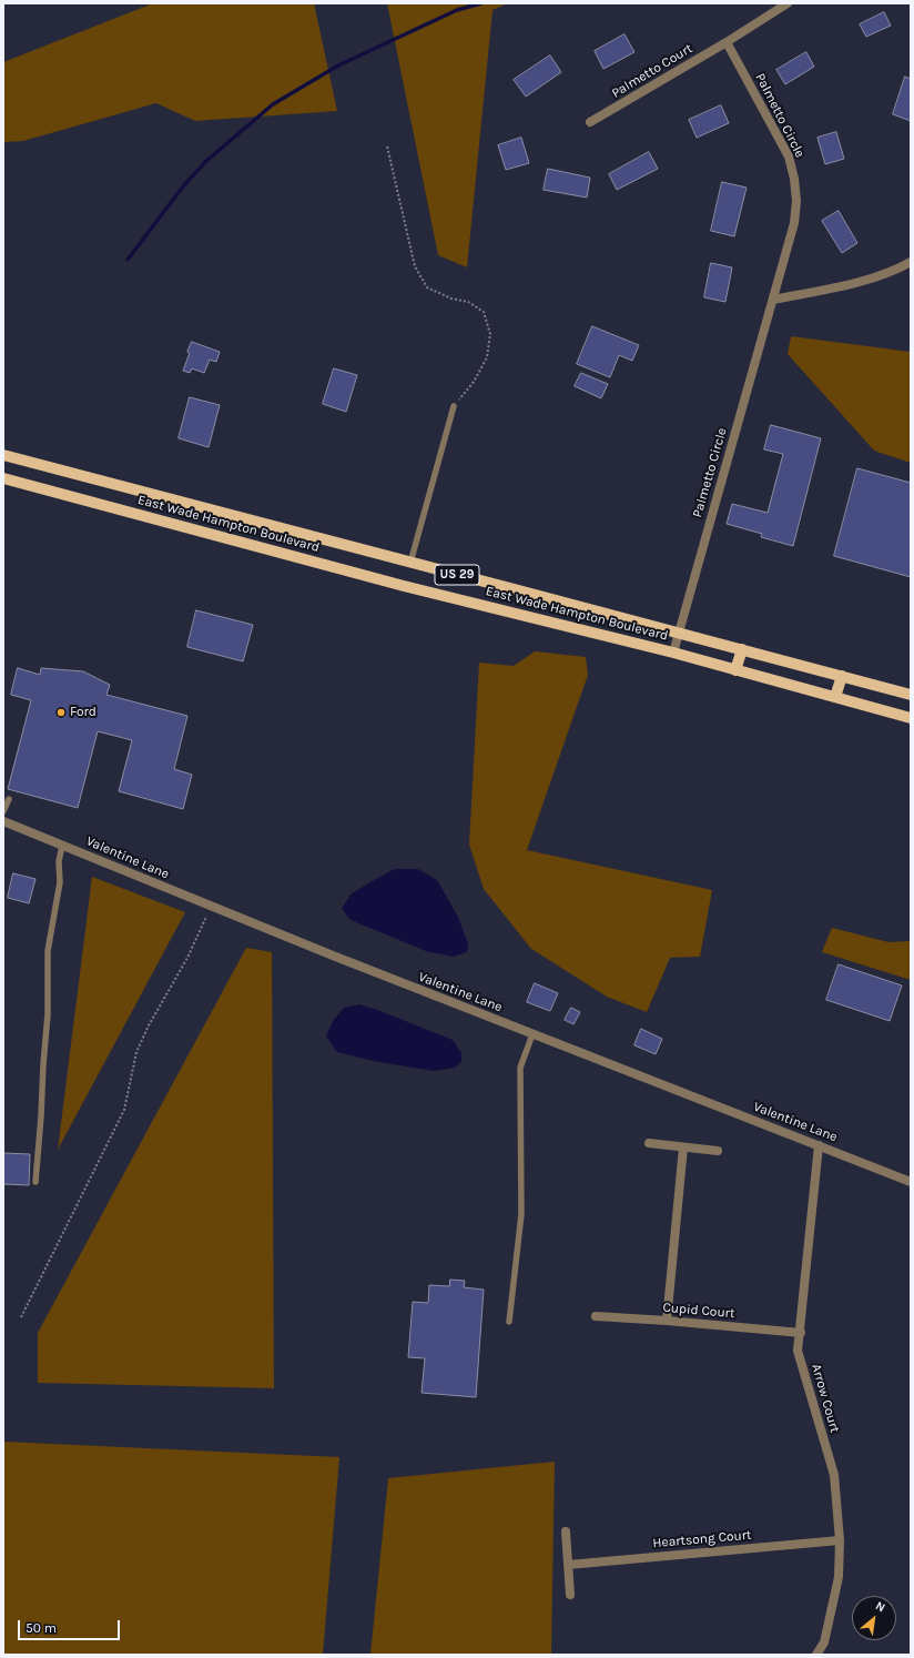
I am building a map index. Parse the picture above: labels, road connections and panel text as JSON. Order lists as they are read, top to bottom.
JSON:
{
  "streets": {
    "main road": ["East Wade Hampton Boulevard", "US 29"],
    "street": [
      "Palmetto Court",
      "Palmetto Circle",
      "Valentine Lane",
      "Cupid Court",
      "Arrow Court",
      "Heartsong Court"
    ]
  },
  "crossings": [
    ["Palmetto Court", "Palmetto Circle"],
    ["Palmetto Circle", "East Wade Hampton Boulevard"],
    ["Valentine Lane", "Arrow Court"],
    ["Cupid Court", "Arrow Court"],
    ["Arrow Court", "Heartsong Court"]
  ],
  "places": ["Ford"],
  "scale_bar": "50 m",
  "north": "top right"
}
